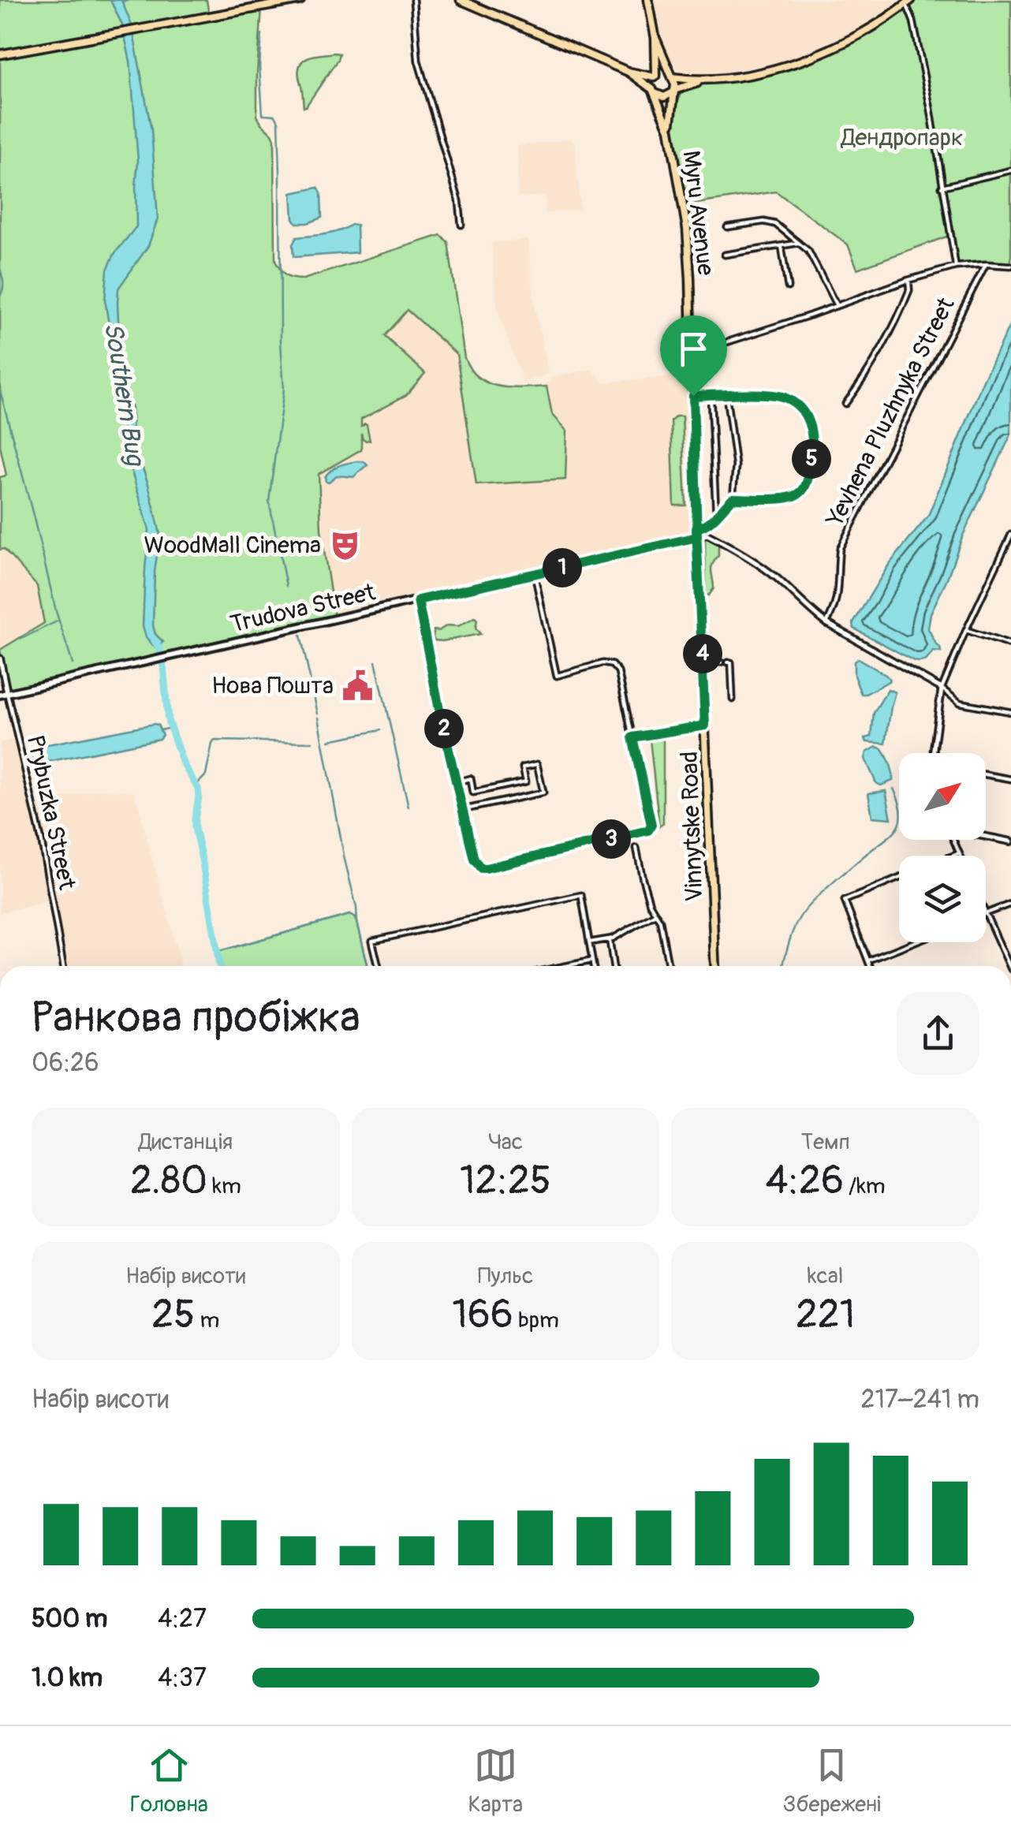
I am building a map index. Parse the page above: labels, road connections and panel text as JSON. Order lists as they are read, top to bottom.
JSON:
{
  "streets": {
    "main road": ["Myru Avenue", "Trudova Street", "Vinnytske Road"],
    "street": ["Yevhena Pluzhnyka Street", "Prybuzka Street"]
  },
  "crossings": [
    ["Myru Avenue", "Trudova Street"],
    ["Myru Avenue", "Vinnytske Road"],
    ["Trudova Street", "Prybuzka Street"]
  ],
  "water": ["Southern Bug"],
  "parks": ["Дендропарк"],
  "places": {
    "theatre": ["WoodMall Cinema"],
    "public building": ["Нова Пошта"]
  },
  "north": "top right",
  "page": {
    "pins": [
      "5",
      "1",
      "4",
      "2",
      "3"
    ],
    "heading": ["Ранкова пробіжка", "06:26"],
    "stats": [
      ["Дистанція", "2.80 km"],
      ["Час", "12:25"],
      ["Темп", "4:26 /km"],
      ["Набір висоти", "25 m"],
      ["Пульс", "166 bpm"],
      ["kcal", "221"]
    ],
    "chart": ["Набір висоти", "217–241 m"],
    "list": [
      {
        "name": "500 m",
        "note": "4:27"
      },
      {
        "name": "1.0 km",
        "note": "4:37"
      }
    ],
    "tabs": ["Головна", "Карта", "Збережені"]
  }
}
